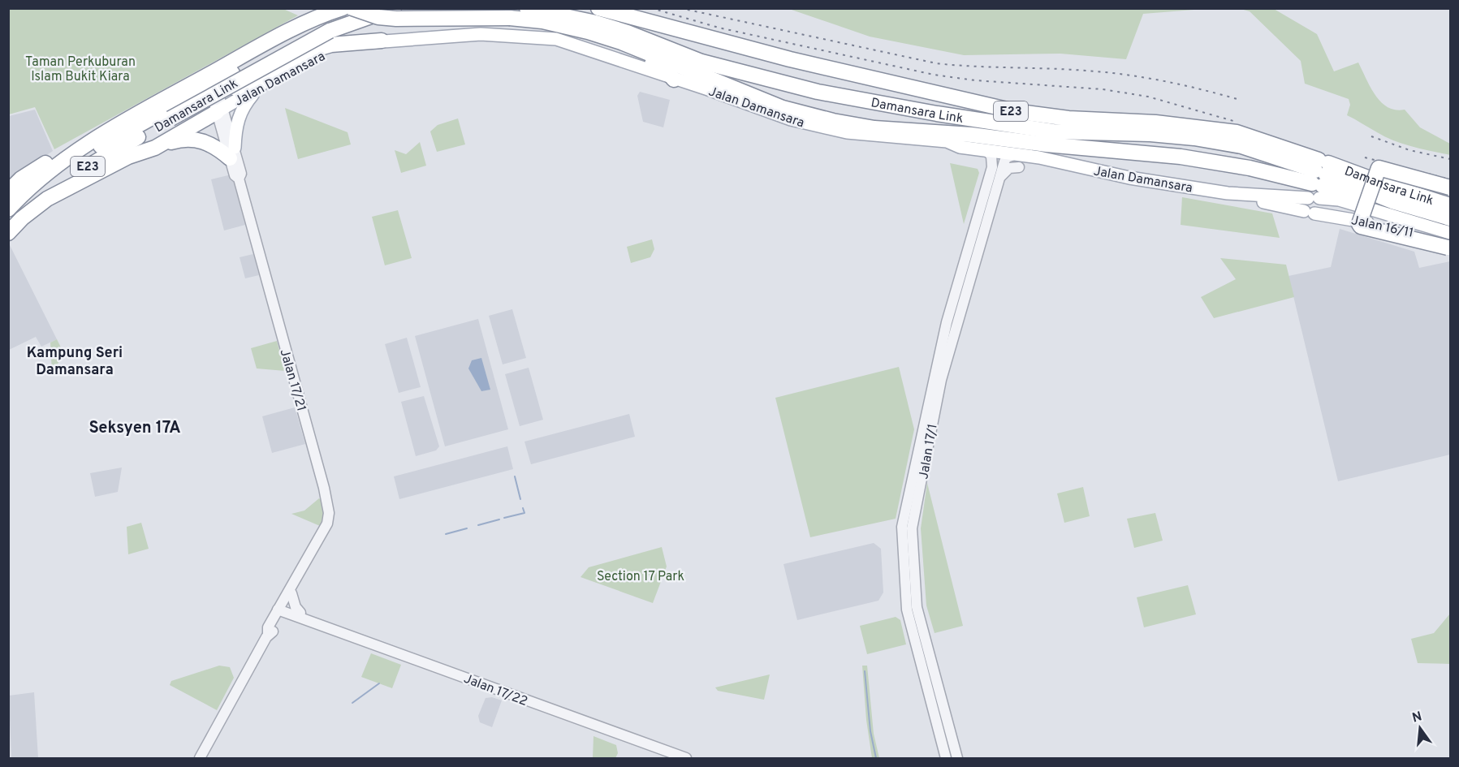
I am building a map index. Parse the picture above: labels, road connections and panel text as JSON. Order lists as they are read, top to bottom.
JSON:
{
  "streets": {
    "highway": ["Damansara Link", "E23"],
    "main road": ["Jalan Damansara", "Jalan 16/11"],
    "street": ["Jalan 17/21", "Jalan 17/1", "Jalan 17/22"]
  },
  "crossings": [
    ["Jalan Damansara", "Damansara Link"],
    ["Jalan Damansara", "Jalan 16/11"],
    ["Jalan Damansara", "Jalan 17/21"],
    ["Jalan 17/21", "Jalan 17/22"]
  ],
  "districts": ["Kampung Seri Damansara", "Seksyen 17A"],
  "parks": ["Taman Perkuburan Islam Bukit Kiara", "Section 17 Park"],
  "north": "top"
}
